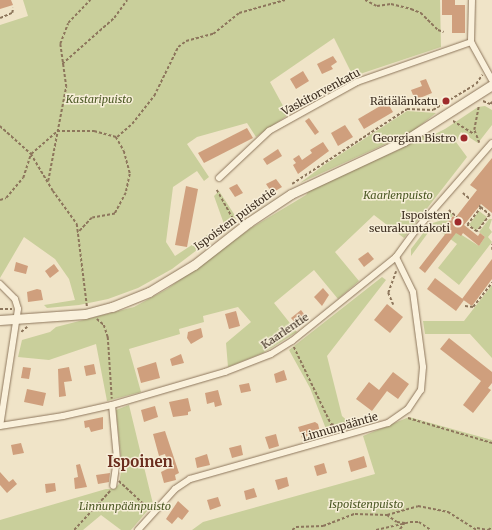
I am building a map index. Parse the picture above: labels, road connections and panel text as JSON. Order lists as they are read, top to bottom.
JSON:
{
  "streets": {
    "main road": ["Ispoisten puistotie"],
    "street": ["Vaskitorvenkatu", "Kaarlentie", "Linnunpääntie"]
  },
  "crossings": [
    ["Kaarlentie", "Linnunpääntie"]
  ],
  "districts": ["Ispoinen"],
  "parks": [
    "Kastaripuisto",
    "Kaarlenpuisto",
    "Ispoistenpuisto",
    "Linnunpäänpuisto"
  ],
  "places": ["Rätiälänkatu", "Georgian Bistro", "Ispoisten seurakuntakoti"]
}
